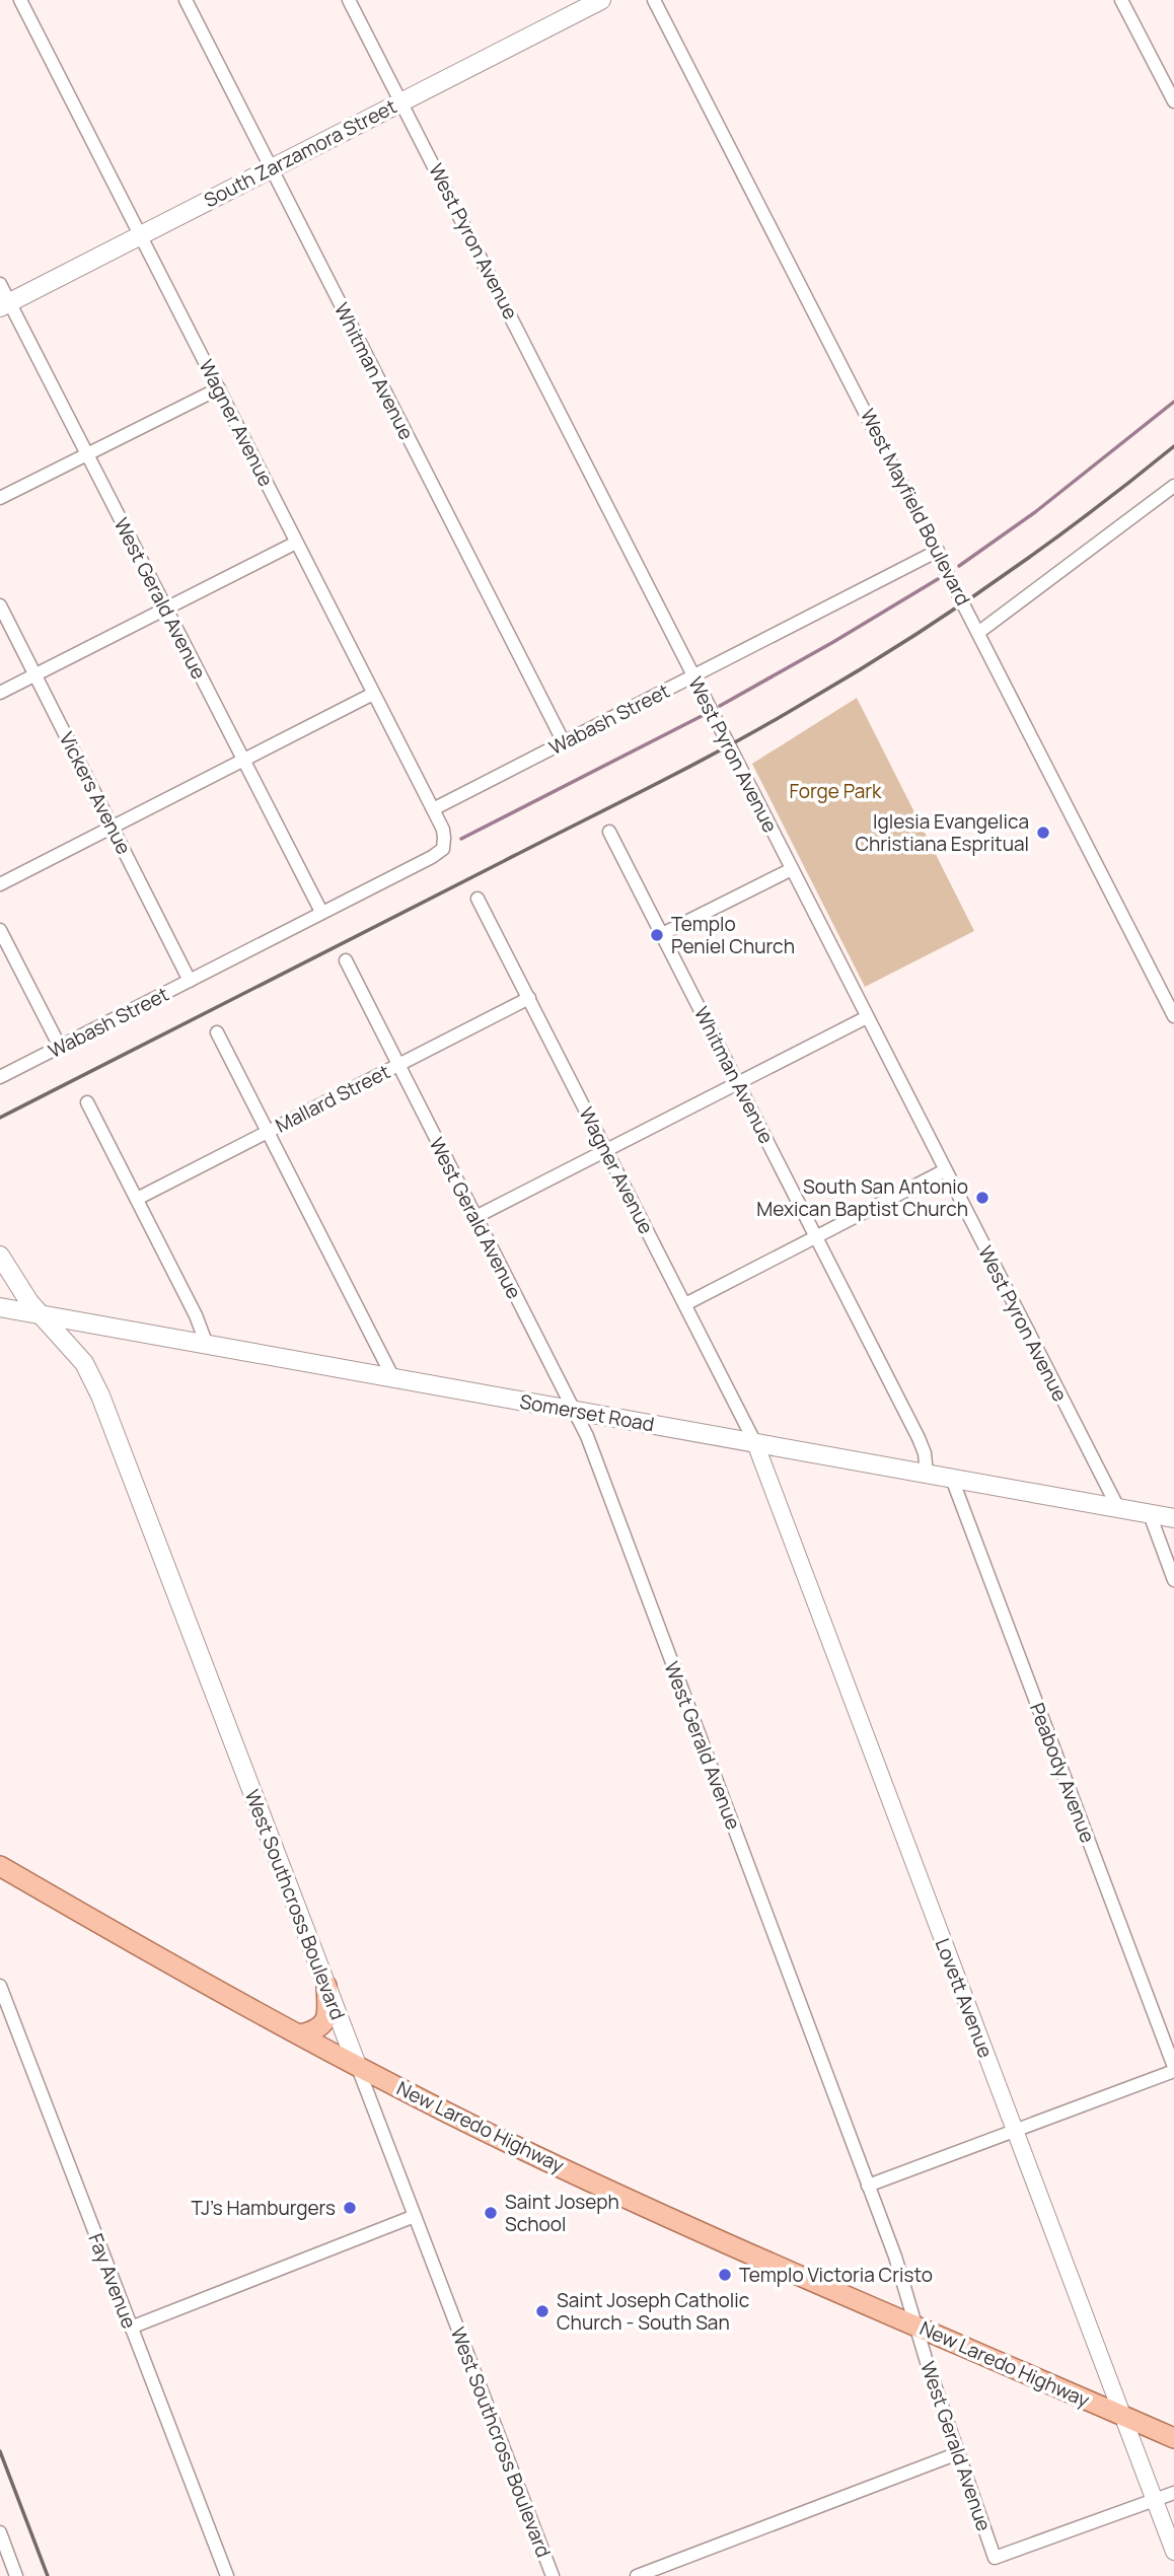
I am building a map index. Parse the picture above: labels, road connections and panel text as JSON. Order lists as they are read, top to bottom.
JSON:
{
  "streets": {
    "main road": [
      "South Zarzamora Street",
      "Somerset Road",
      "West Southcross Boulevard",
      "New Laredo Highway"
    ],
    "street": [
      "West Pyron Avenue",
      "Whitman Avenue",
      "Wagner Avenue",
      "West Mayfield Boulevard",
      "West Gerald Avenue",
      "Wabash Street",
      "Vickers Avenue",
      "Mallard Street",
      "Peabody Avenue",
      "Lovett Avenue",
      "Fay Avenue"
    ]
  },
  "crossings": [
    ["South Zarzamora Street", "West Pyron Avenue"],
    ["South Zarzamora Street", "Whitman Avenue"],
    ["South Zarzamora Street", "Wagner Avenue"],
    ["South Zarzamora Street", "West Gerald Avenue"],
    ["West Pyron Avenue", "Wabash Street"],
    ["West Pyron Avenue", "Somerset Road"],
    ["Whitman Avenue", "Wabash Street"],
    ["Whitman Avenue", "Somerset Road"],
    ["Wagner Avenue", "Wabash Street"],
    ["Wagner Avenue", "Mallard Street"],
    ["Wagner Avenue", "Somerset Road"],
    ["Wagner Avenue", "Lovett Avenue"],
    ["West Mayfield Boulevard", "Wabash Street"],
    ["West Gerald Avenue", "Wabash Street"],
    ["West Gerald Avenue", "Mallard Street"],
    ["West Gerald Avenue", "Somerset Road"],
    ["West Gerald Avenue", "Lovett Avenue"],
    ["West Gerald Avenue", "New Laredo Highway"],
    ["Wabash Street", "Vickers Avenue"],
    ["Somerset Road", "Peabody Avenue"],
    ["Somerset Road", "West Southcross Boulevard"],
    ["Somerset Road", "Lovett Avenue"],
    ["West Southcross Boulevard", "New Laredo Highway"],
    ["Lovett Avenue", "New Laredo Highway"]
  ],
  "parks": ["Forge Park"],
  "places": [
    "Iglesia Evangelica Christiana Espritual",
    "Templo Peniel Church",
    "South San Antonio Mexican Baptist Church",
    "TJ's Hamburgers",
    "Saint Joseph School",
    "Templo Victoria Cristo",
    "Saint Joseph Catholic Church - South San"
  ]
}
